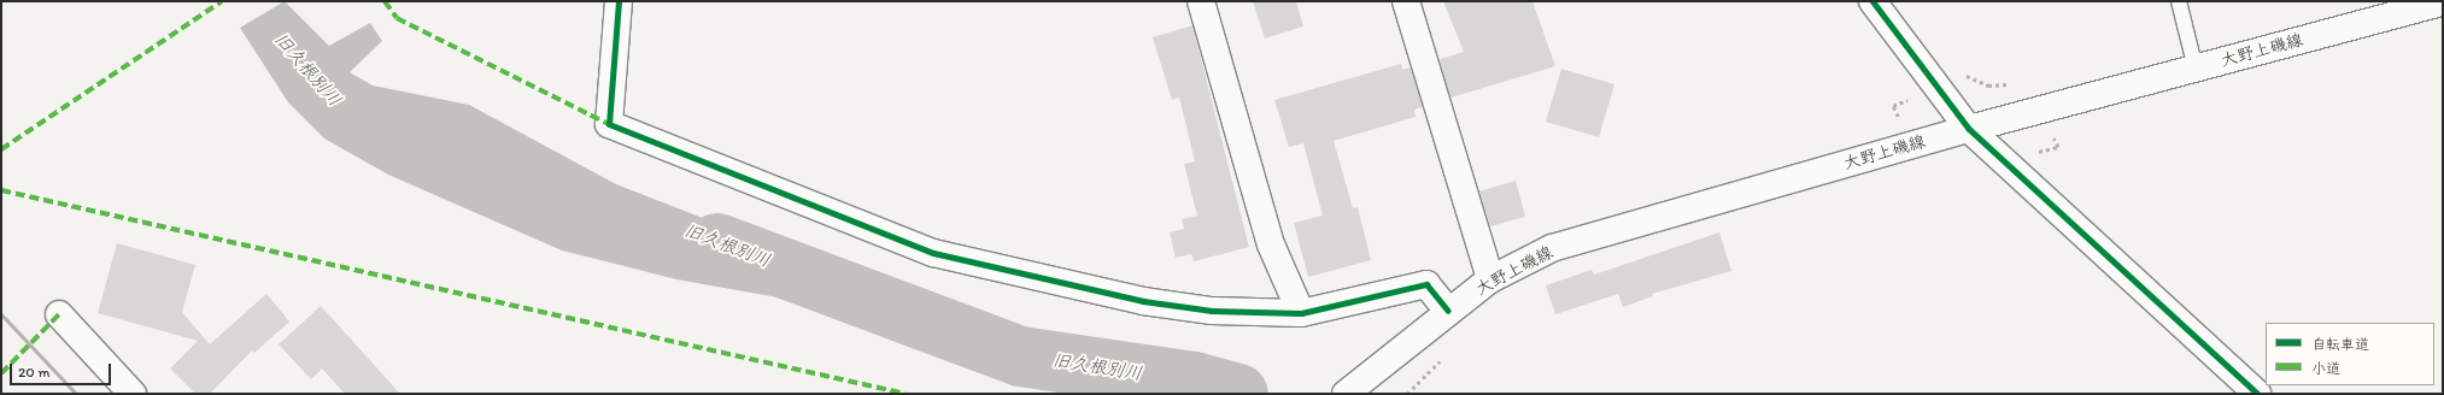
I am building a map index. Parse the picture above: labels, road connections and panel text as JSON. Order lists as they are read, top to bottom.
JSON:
{
  "streets": {
    "street": ["大野上磯線"]
  },
  "water": ["旧久根別川"],
  "legend": ["自転車道", "小道"],
  "scale_bar": "20 m"
}
